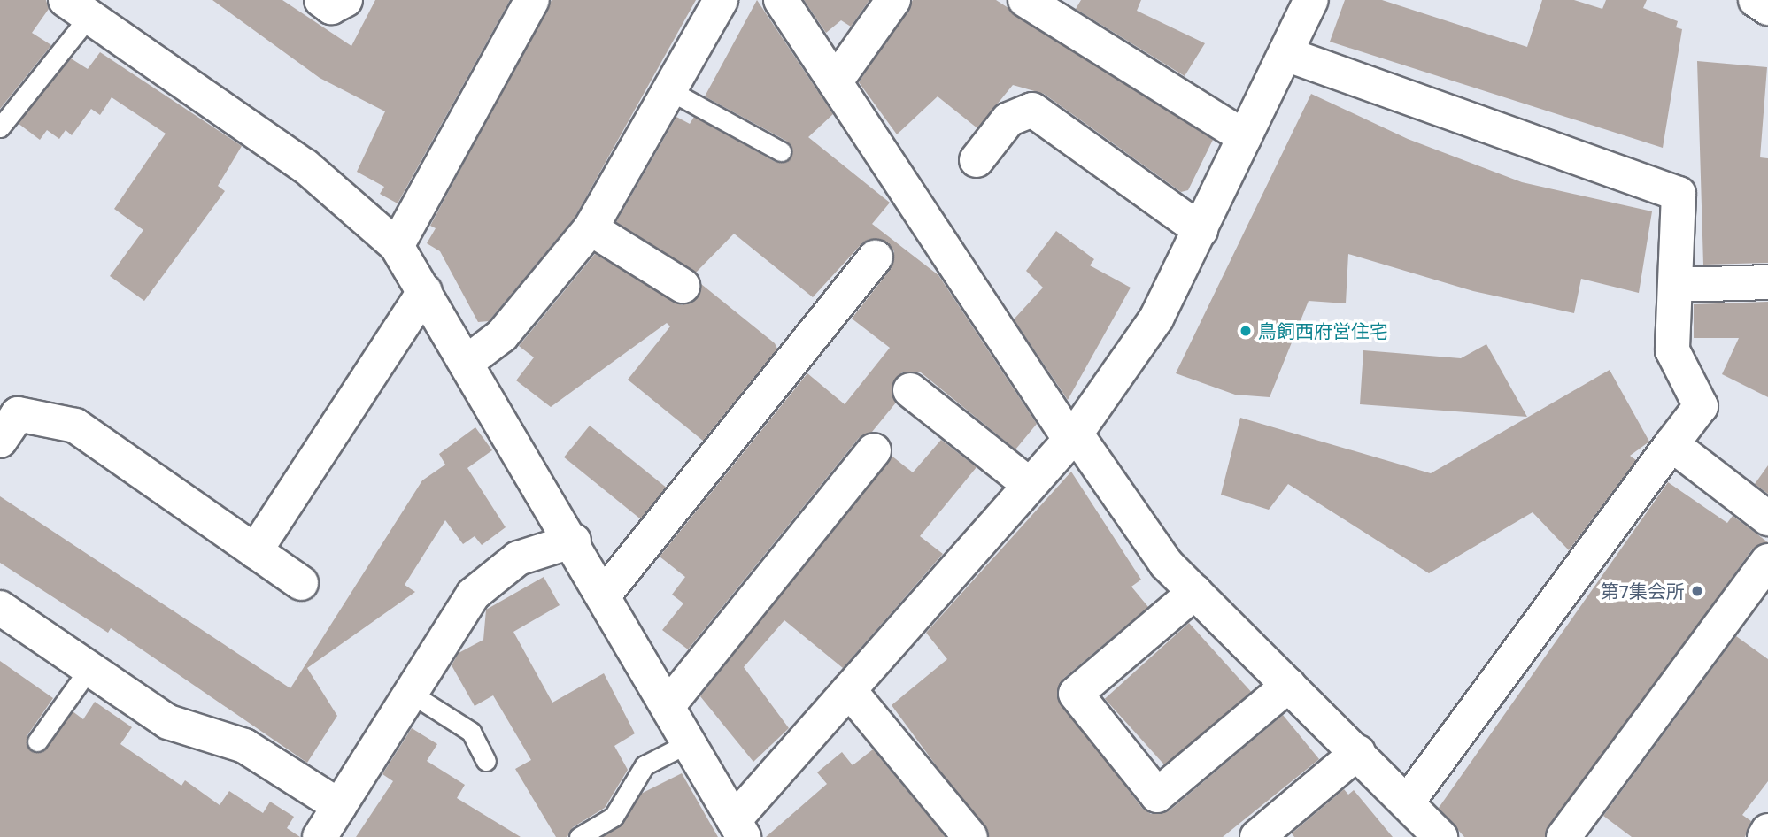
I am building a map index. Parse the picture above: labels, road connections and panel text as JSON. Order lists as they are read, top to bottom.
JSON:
{
  "places": ["鳥飼西府営住宅", "第7集会所"]
}
